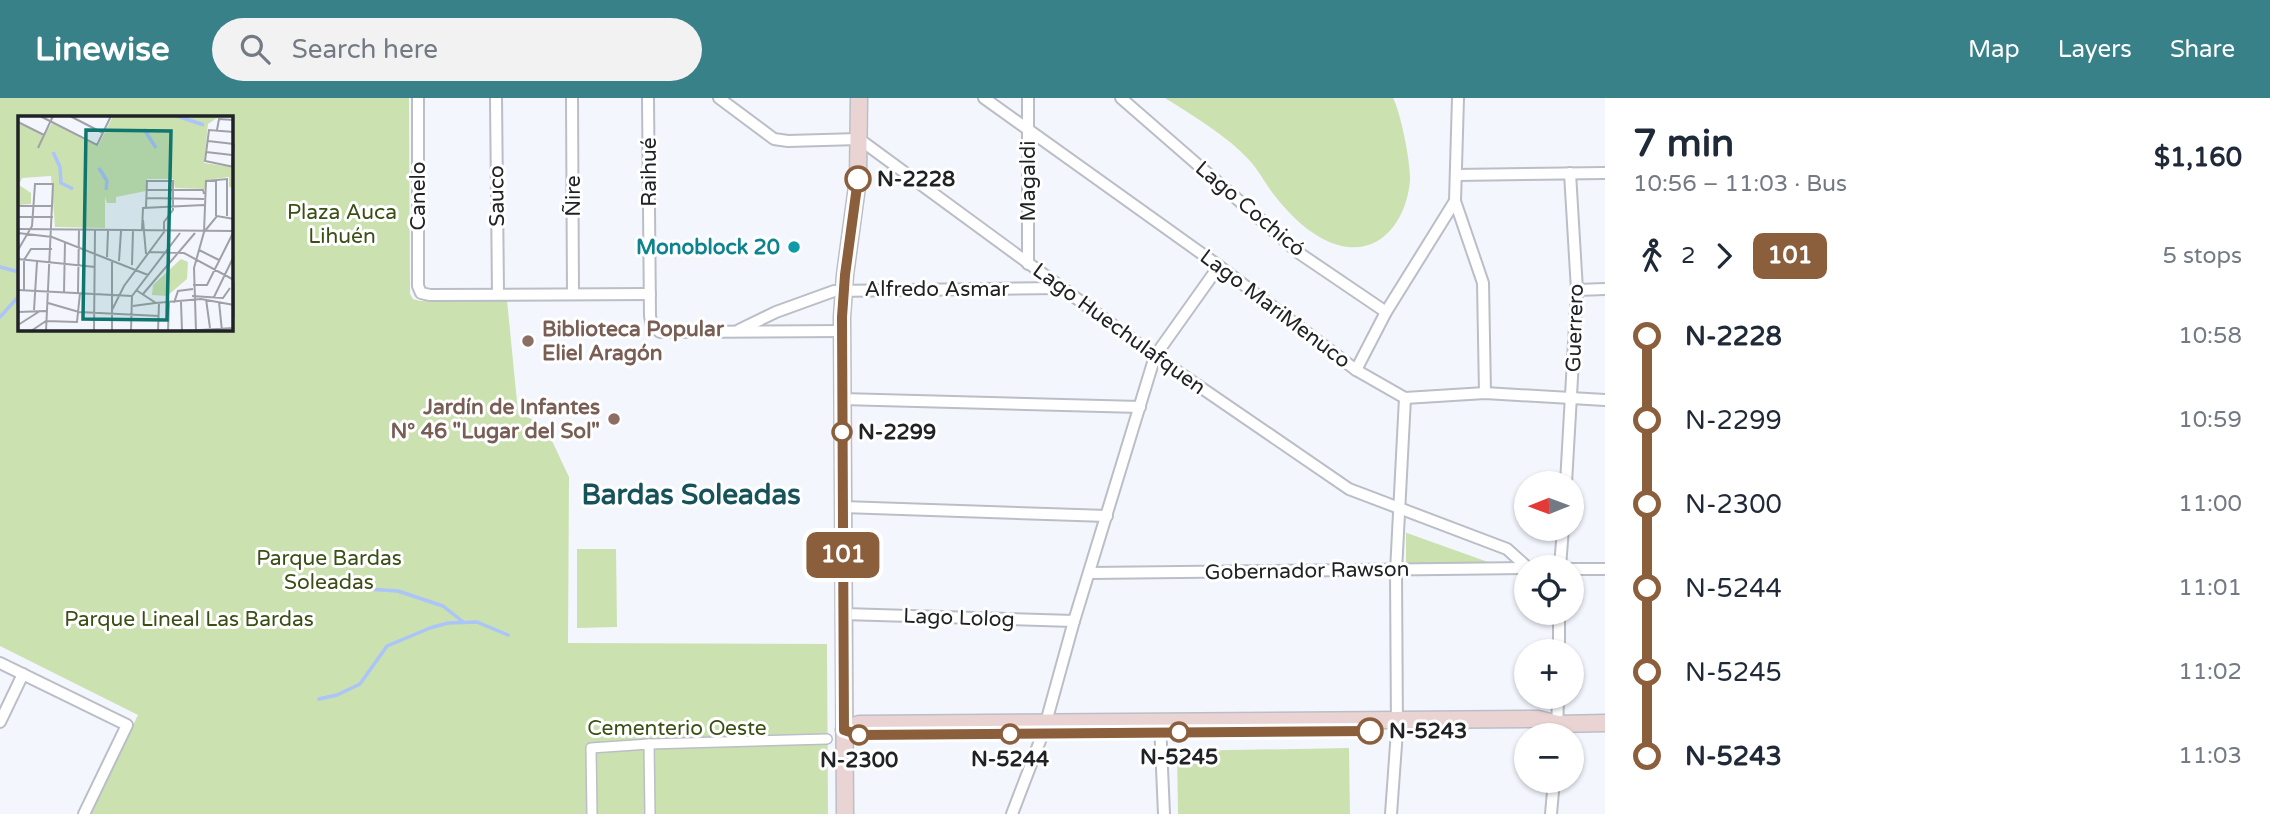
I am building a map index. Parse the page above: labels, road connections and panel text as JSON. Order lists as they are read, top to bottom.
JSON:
{
  "streets": {
    "street": [
      "Raihué",
      "Magaldi",
      "Canelo",
      "Sauco",
      "Ñire",
      "Lago Cochicó",
      "Alfredo Asmar",
      "Lago MariMenuco",
      "Guerrero",
      "Lago Huechulafquen",
      "Gobernador Rawson",
      "Lago Lolog"
    ]
  },
  "crossings": [
    ["Raihué", "Alfredo Asmar"],
    ["Magaldi", "Lago MariMenuco"],
    ["Magaldi", "Lago Huechulafquen"],
    ["Canelo", "Sauco"],
    ["Alfredo Asmar", "Lago Huechulafquen"]
  ],
  "districts": ["Bardas Soleadas"],
  "parks": [
    "Plaza Auca Lihuén",
    "Parque Bardas Soleadas",
    "Parque Lineal Las Bardas",
    "Cementerio Oeste"
  ],
  "places": [
    "N-2228",
    "Monoblock 20",
    "Biblioteca Popular Eliel Aragón",
    "Jardín de Infantes N° 46 \"Lugar del Sol\"",
    "N-2299",
    "N-5243",
    "N-5245",
    "N-5244",
    "N-2300"
  ],
  "lines": ["bus line 101"],
  "north": "left",
  "page": {
    "header": "Linewise",
    "search": "Search here",
    "nav": ["Map", "Layers", "Share"],
    "on_map": "101",
    "heading": ["7 min", "10:56 – 11:03 · Bus", "$1,160"],
    "legs": ["2", "101", "5 stops"],
    "list": [
      {
        "name": "N-2228",
        "value": "10:58"
      },
      {
        "name": "N-2299",
        "value": "10:59"
      },
      {
        "name": "N-2300",
        "value": "11:00"
      },
      {
        "name": "N-5244",
        "value": "11:01"
      },
      {
        "name": "N-5245",
        "value": "11:02"
      },
      {
        "name": "N-5243",
        "value": "11:03"
      }
    ],
    "map_buttons": ["+", "−"]
  }
}
